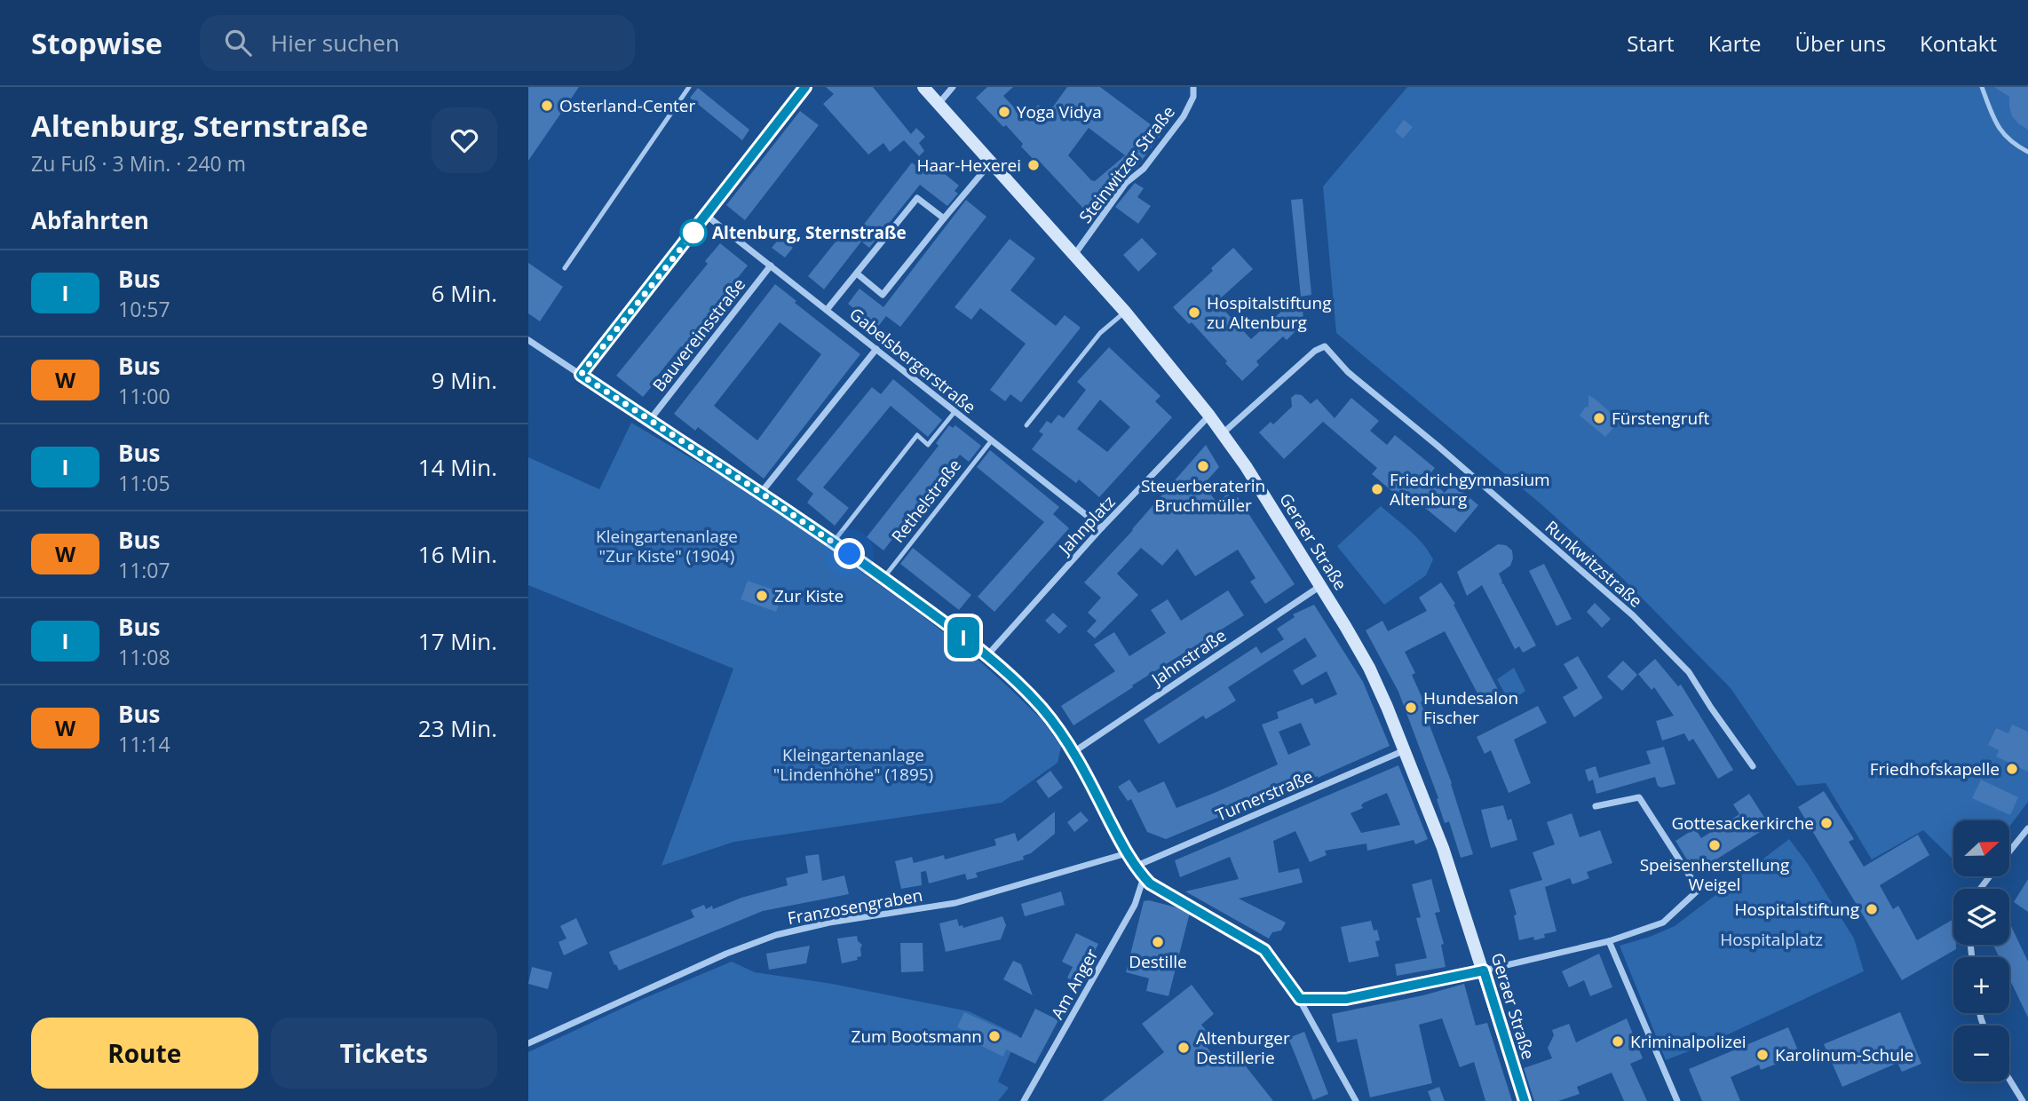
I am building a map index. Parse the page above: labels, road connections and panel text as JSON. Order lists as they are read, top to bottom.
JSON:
{
  "streets": {
    "main road": ["Geraer Straße"],
    "street": [
      "Steinwitzer Straße",
      "Bauvereinsstraße",
      "Gabelsbergerstraße",
      "Jahnplatz",
      "Runkwitzstraße",
      "Jahnstraße",
      "Turnerstraße",
      "Franzosengraben",
      "Am Anger"
    ],
    "lane": ["Rethelstraße"]
  },
  "crossings": [
    ["Steinwitzer Straße", "Geraer Straße"],
    ["Bauvereinsstraße", "Gabelsbergerstraße"],
    ["Gabelsbergerstraße", "Rethelstraße"],
    ["Gabelsbergerstraße", "Jahnplatz"],
    ["Jahnplatz", "Geraer Straße"],
    ["Geraer Straße", "Runkwitzstraße"],
    ["Geraer Straße", "Jahnstraße"],
    ["Geraer Straße", "Turnerstraße"]
  ],
  "parks": ["Kleingartenanlage \"Zur Kiste\" (1904)", "Kleingartenanlage \"Lindenhöhe\" (1895)", "Hospitalplatz"],
  "places": [
    "Osterland-Center",
    "Yoga Vidya",
    "Haar-Hexerei",
    "Altenburg, Sternstraße",
    "Hospitalstiftung zu Altenburg",
    "Fürstengruft",
    "Steuerberaterin Bruchmüller",
    "Friedrichgymnasium Altenburg",
    "Zur Kiste",
    "Hundesalon Fischer",
    "Friedhofskapelle",
    "Gottesackerkirche",
    "Speisenherstellung Weigel",
    "Hospitalstiftung",
    "Destille",
    "Zum Bootsmann",
    "Kriminalpolizei",
    "Altenburger Destillerie",
    "Karolinum-Schule"
  ],
  "lines": ["bus line I"],
  "north": "right",
  "page": {
    "header": "Stopwise",
    "search": "Hier suchen",
    "nav": [
      "Start",
      "Karte",
      "Über uns",
      "Kontakt"
    ],
    "heading": [
      ["Altenburg, Sternstraße", "Zu Fuß · 3 Min. · 240 m"],
      "Abfahrten"
    ],
    "on_map": "I",
    "list": [
      {
        "mark": "I",
        "name": "Bus",
        "note": "10:57",
        "value": "6 Min."
      },
      {
        "mark": "W",
        "name": "Bus",
        "note": "11:00",
        "value": "9 Min."
      },
      {
        "mark": "I",
        "name": "Bus",
        "note": "11:05",
        "value": "14 Min."
      },
      {
        "mark": "W",
        "name": "Bus",
        "note": "11:07",
        "value": "16 Min."
      },
      {
        "mark": "I",
        "name": "Bus",
        "note": "11:08",
        "value": "17 Min."
      },
      {
        "mark": "W",
        "name": "Bus",
        "note": "11:14",
        "value": "23 Min."
      }
    ],
    "map_buttons": ["+", "−"],
    "buttons": ["Route", "Tickets"]
  }
}
